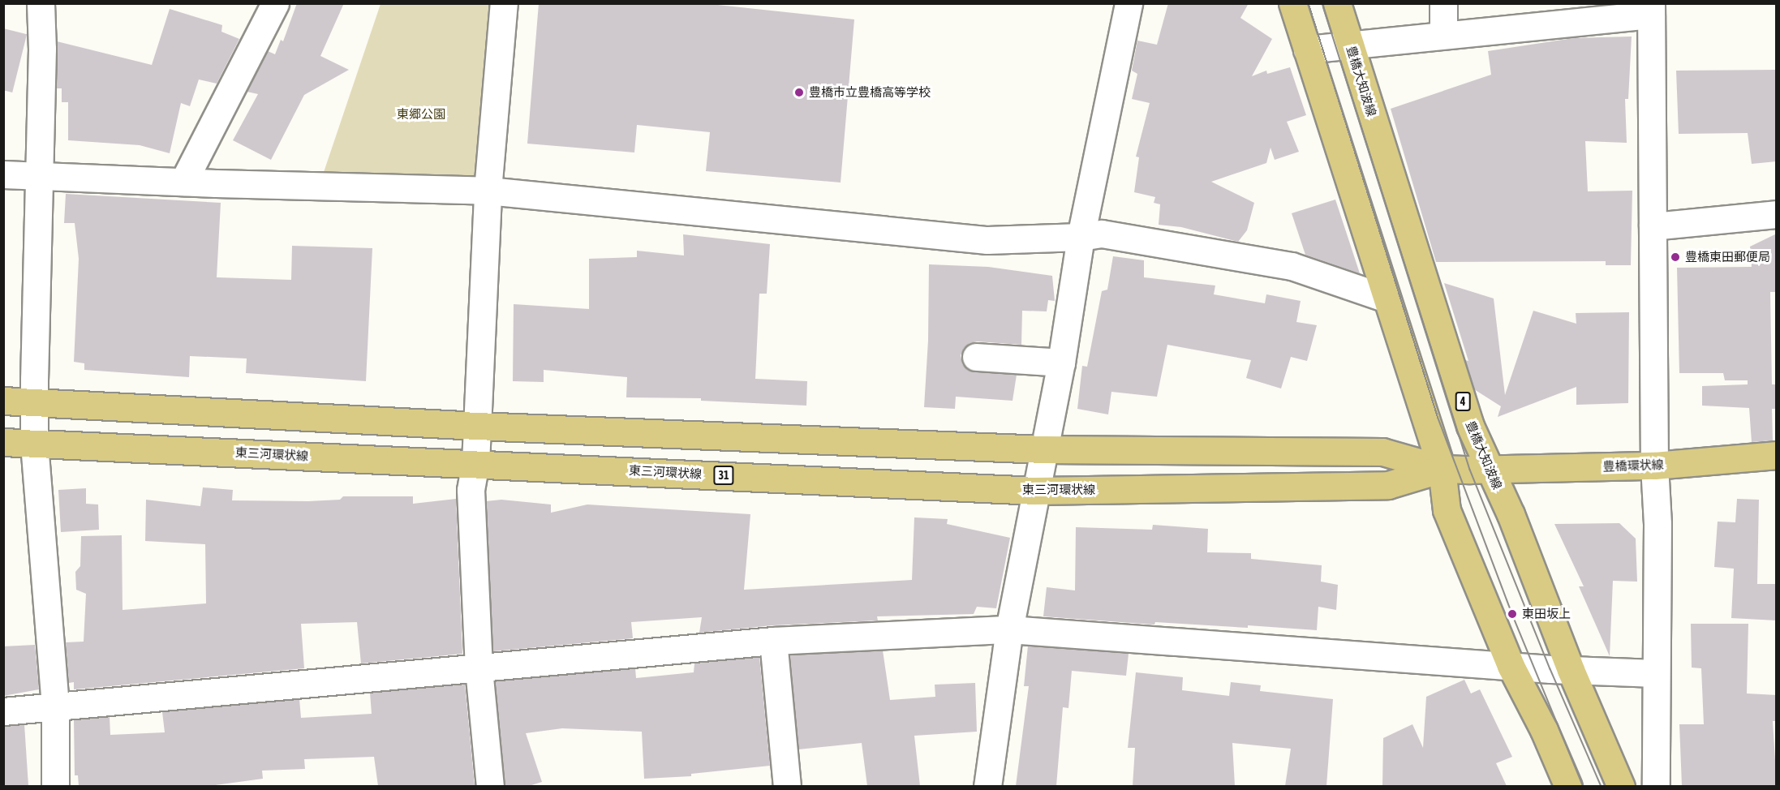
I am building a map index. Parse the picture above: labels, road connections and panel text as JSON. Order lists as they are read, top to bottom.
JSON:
{
  "streets": {
    "main road": [
      "豊橋大知波線",
      "4",
      "東三河環状線",
      "豊橋環状線",
      "31"
    ]
  },
  "crossings": [
    ["豊橋大知波線", "東三河環状線"],
    ["豊橋大知波線", "豊橋環状線"],
    ["東三河環状線", "豊橋環状線"]
  ],
  "parks": ["東郷公園"],
  "places": ["豊橋市立豊橋高等学校", "豊橋東田郵便局", "東田坂上"]
}
